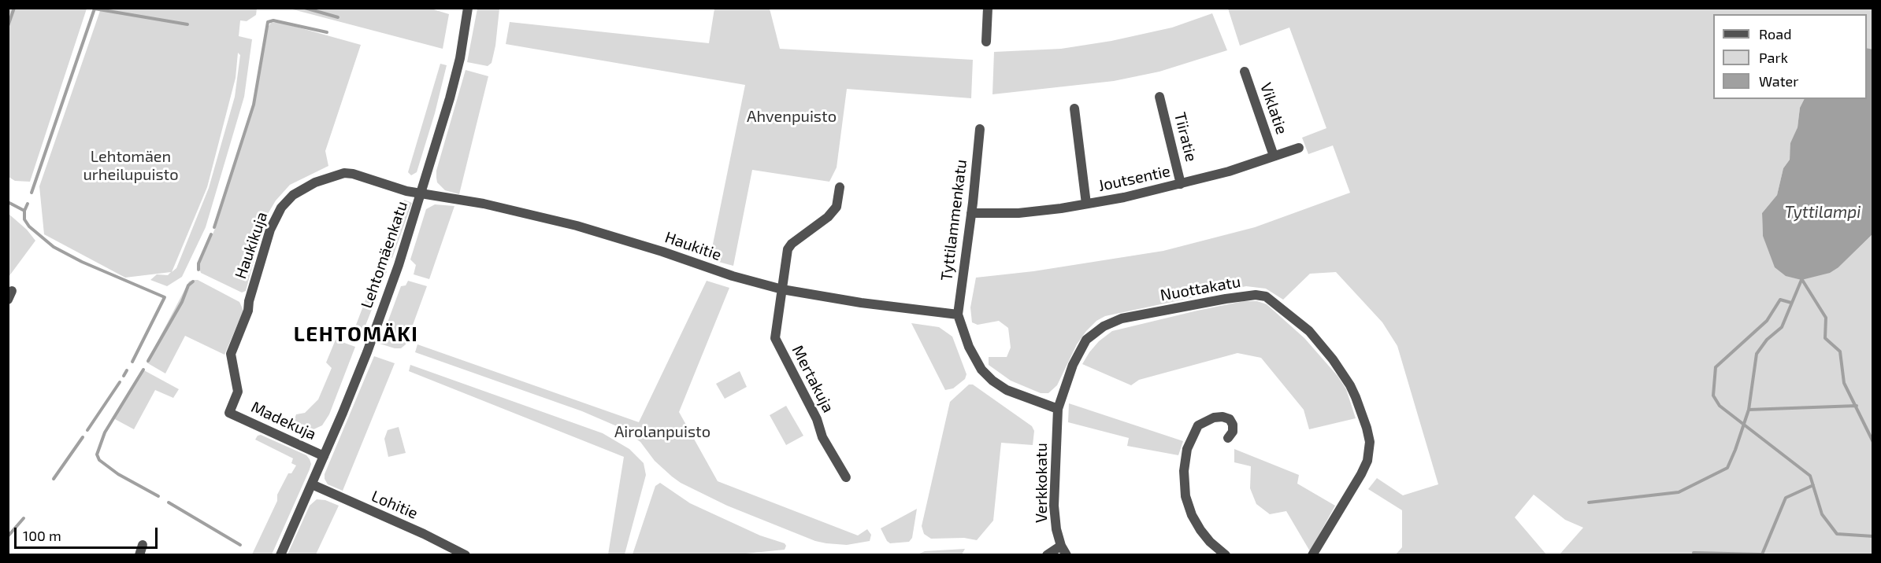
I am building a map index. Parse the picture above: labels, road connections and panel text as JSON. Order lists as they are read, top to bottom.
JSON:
{
  "streets": {
    "street": [
      "Viklatie",
      "Tiiratie",
      "Joutsentie",
      "Tyttilammenkatu",
      "Haukikuja",
      "Haukitie",
      "Lehtomäenkatu",
      "Nuottakatu",
      "Mertakuja",
      "Madekuja",
      "Verkkokatu",
      "Lohitie"
    ]
  },
  "crossings": [
    ["Viklatie", "Joutsentie"],
    ["Tiiratie", "Joutsentie"],
    ["Joutsentie", "Tyttilammenkatu"],
    ["Tyttilammenkatu", "Haukitie"],
    ["Haukikuja", "Haukitie"],
    ["Haukikuja", "Lehtomäenkatu"],
    ["Haukikuja", "Madekuja"],
    ["Haukitie", "Lehtomäenkatu"],
    ["Haukitie", "Mertakuja"],
    ["Lehtomäenkatu", "Madekuja"],
    ["Lehtomäenkatu", "Lohitie"],
    ["Nuottakatu", "Verkkokatu"]
  ],
  "districts": ["LEHTOMÄKI"],
  "water": ["Tyttilampi"],
  "parks": ["Ahvenpuisto", "Lehtomäen urheilupuisto", "Airolanpuisto"],
  "legend": ["Road", "Park", "Water"],
  "scale_bar": "100 m"
}
